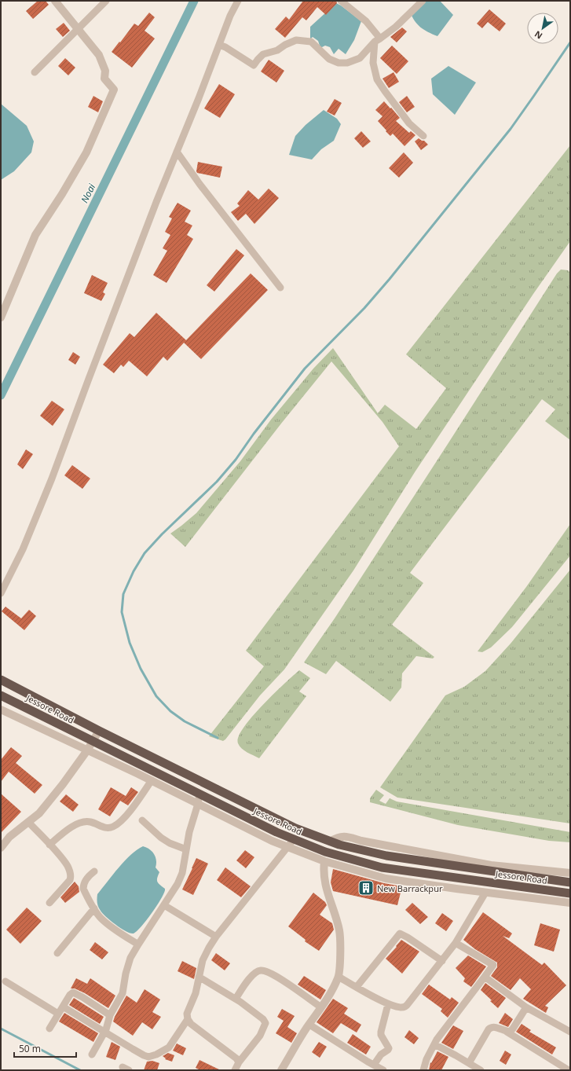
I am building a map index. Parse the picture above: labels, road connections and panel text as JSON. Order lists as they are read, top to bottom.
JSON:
{
  "streets": {
    "highway": ["Jessore Road"]
  },
  "water": ["Noai"],
  "places": {
    "building": ["New Barrackpur"]
  },
  "scale_bar": "50 m",
  "north": "bottom left"
}
